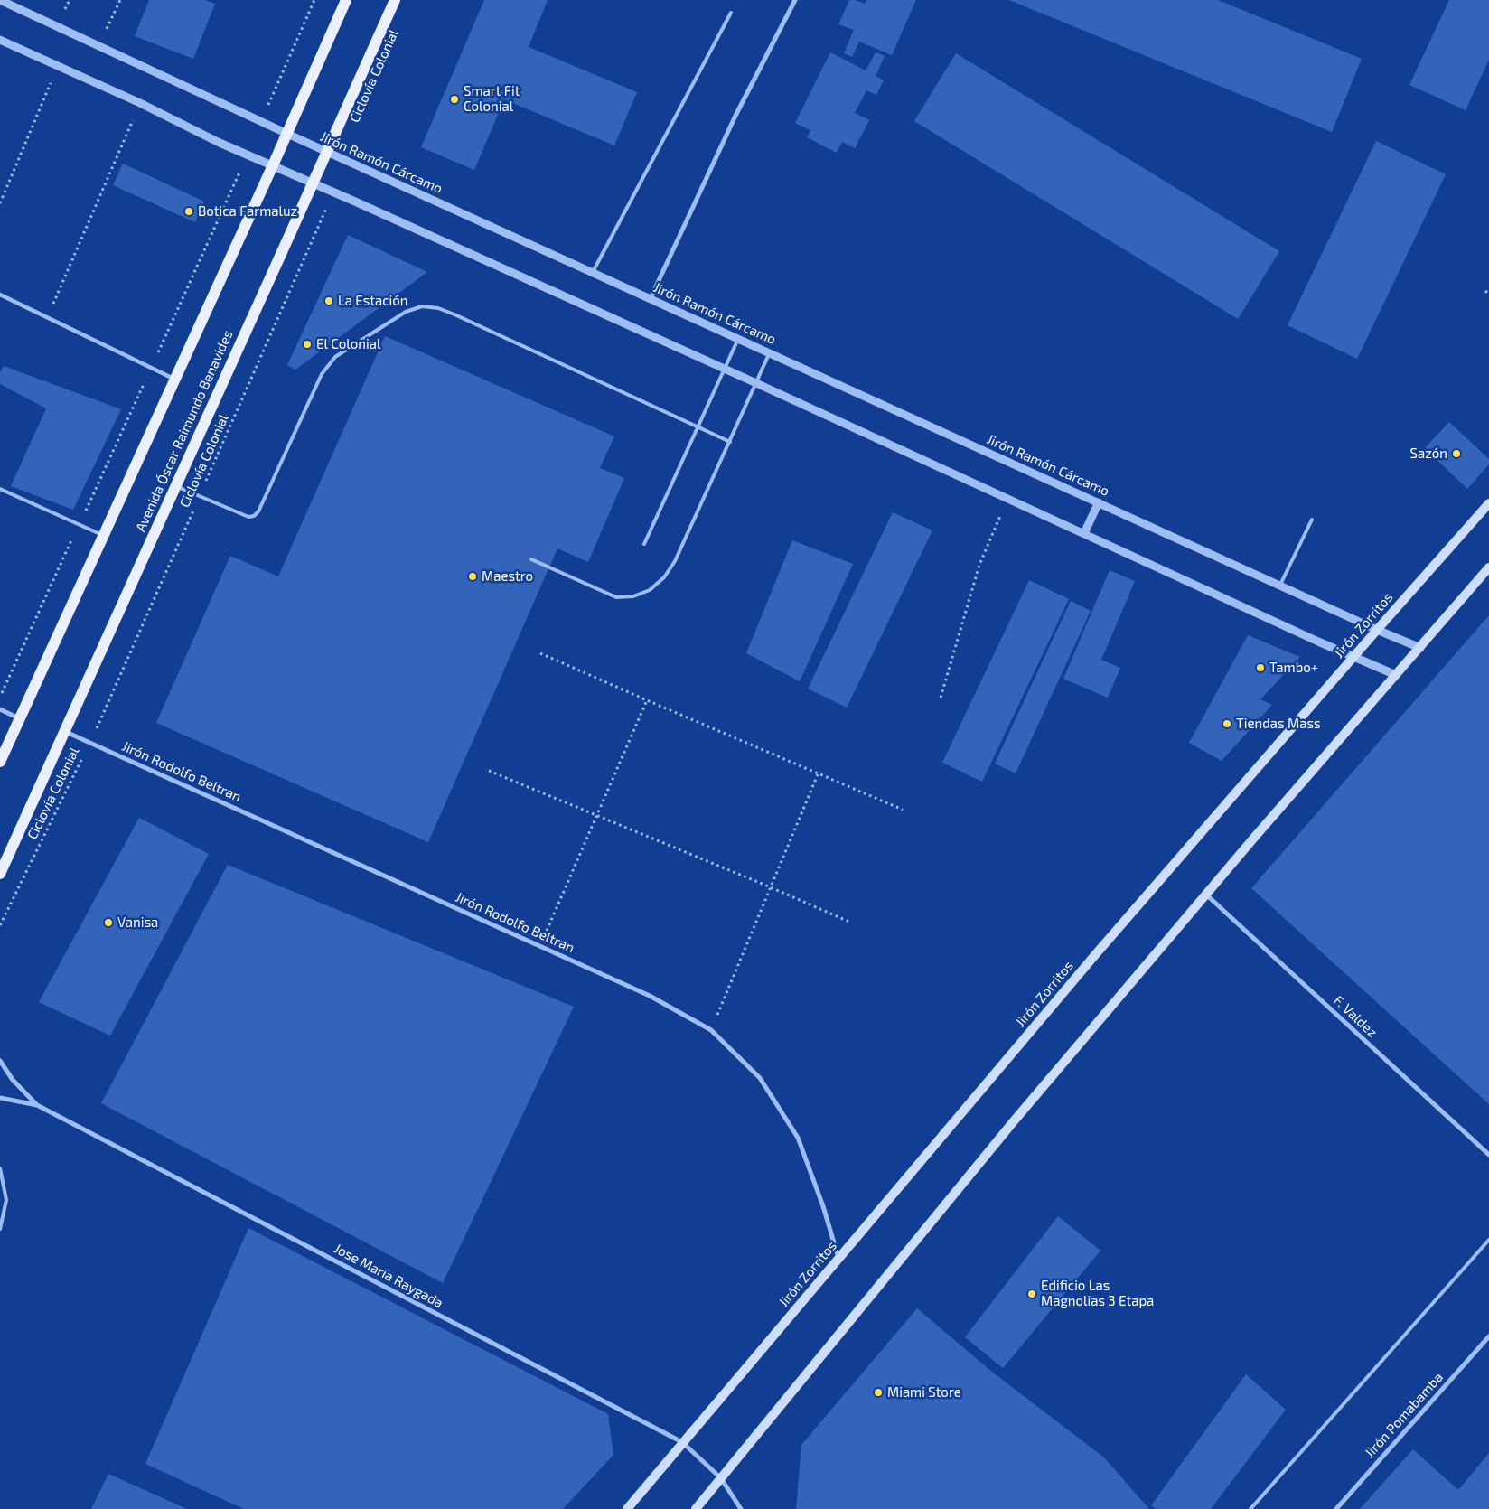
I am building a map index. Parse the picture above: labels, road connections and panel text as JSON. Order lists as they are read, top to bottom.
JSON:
{
  "streets": {
    "main road": ["Avenida Óscar Raimundo Benavides", "Jirón Zorritos"],
    "street": [
      "Jirón Ramón Cárcamo",
      "Jirón Rodolfo Beltran",
      "F. Valdez",
      "Jose María Raygada",
      "Jirón Pomabamba"
    ],
    "path": ["Ciclovía Colonial"]
  },
  "crossings": [
    ["Ciclovía Colonial", "Jirón Rodolfo Beltran"],
    ["Jirón Ramón Cárcamo", "Avenida Óscar Raimundo Benavides"],
    ["Jirón Ramón Cárcamo", "Jirón Zorritos"],
    ["Avenida Óscar Raimundo Benavides", "Jirón Rodolfo Beltran"],
    ["Jirón Zorritos", "Jirón Rodolfo Beltran"],
    ["Jirón Zorritos", "Jose María Raygada"]
  ],
  "places": [
    "Smart Fit Colonial",
    "Botica Farmaluz",
    "La Estación",
    "El Colonial",
    "Sazón",
    "Maestro",
    "Tambo+",
    "Tiendas Mass",
    "Vanisa",
    "Edificio Las Magnolias 3 Etapa",
    "Miami Store"
  ]
}
